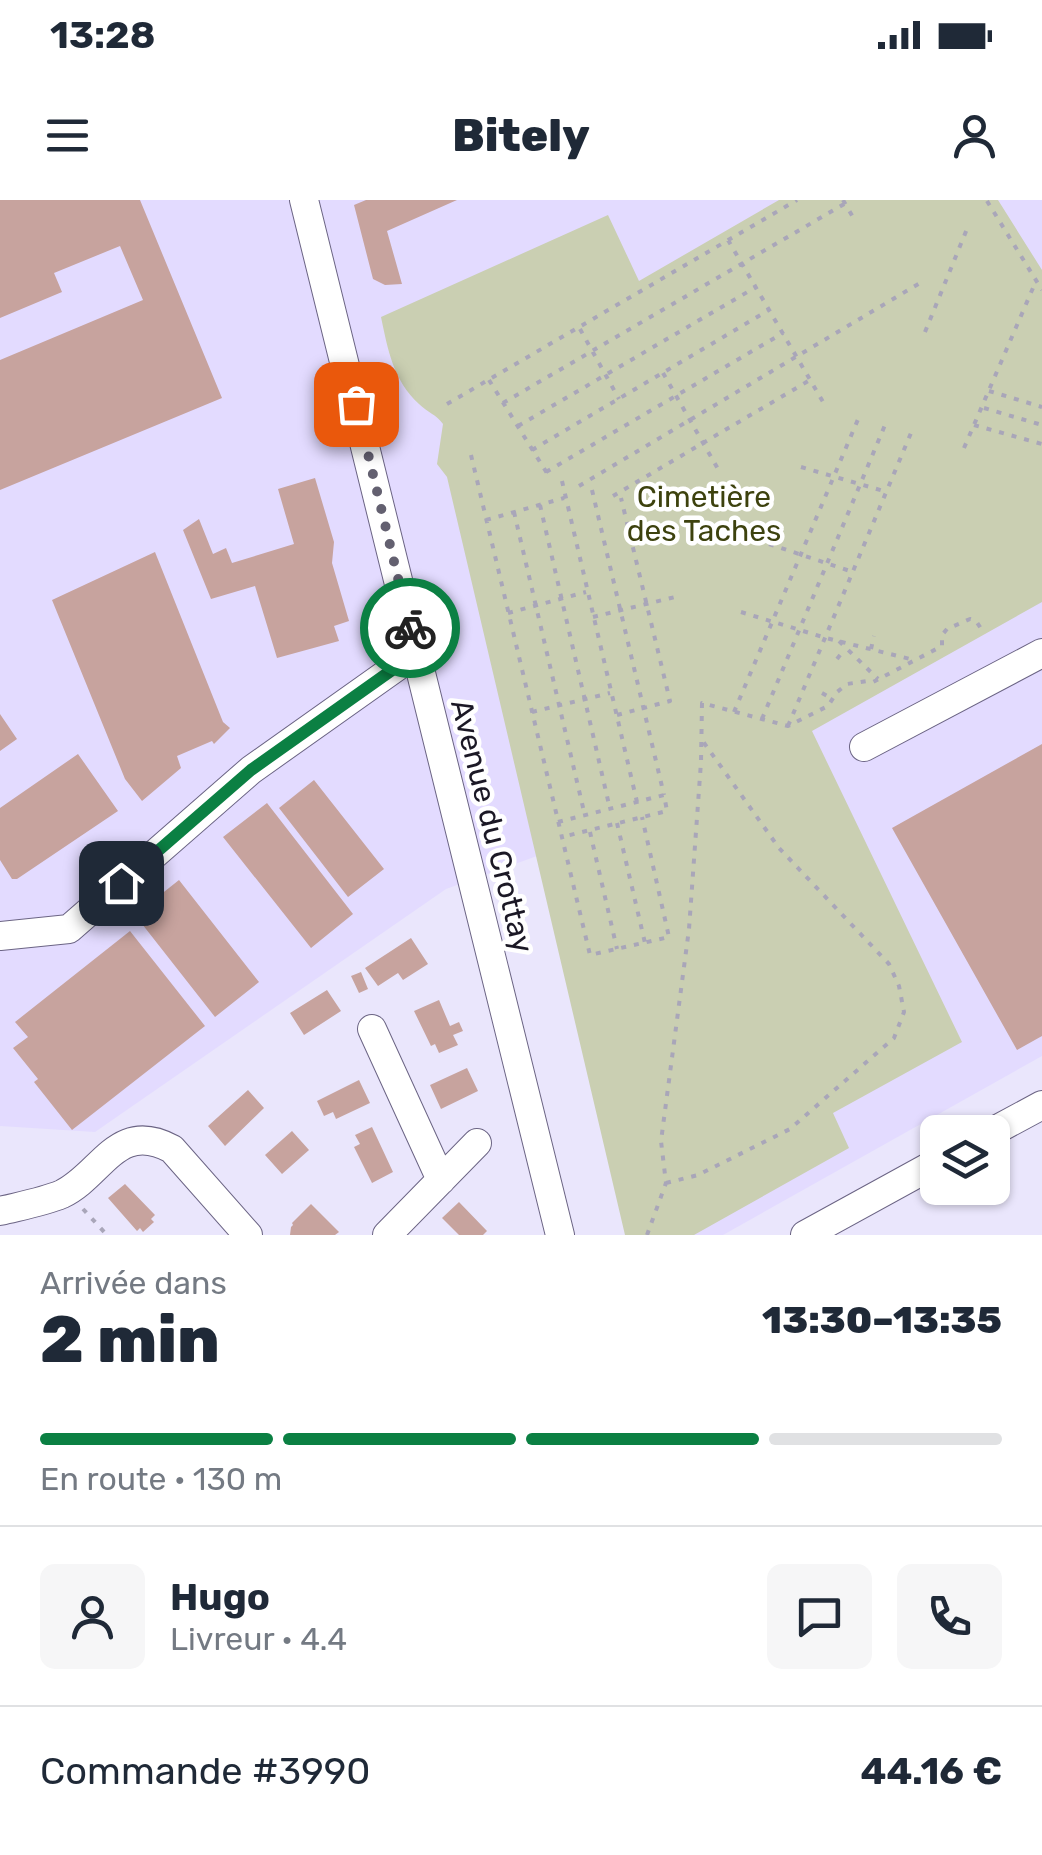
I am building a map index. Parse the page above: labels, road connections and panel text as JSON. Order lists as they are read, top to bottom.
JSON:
{
  "streets": {
    "street": ["Avenue du Crottay"]
  },
  "parks": ["Cimetière des Taches"],
  "page": {
    "status": "13:28",
    "header": "Bitely",
    "heading": ["2 min", "Arrivée dans", "13:30–13:35"],
    "panel": [
      "Hugo",
      "Livreur · 4.4",
      "Commande #3990",
      "44.16 €"
    ],
    "bar": "En route · 130 m"
  }
}
